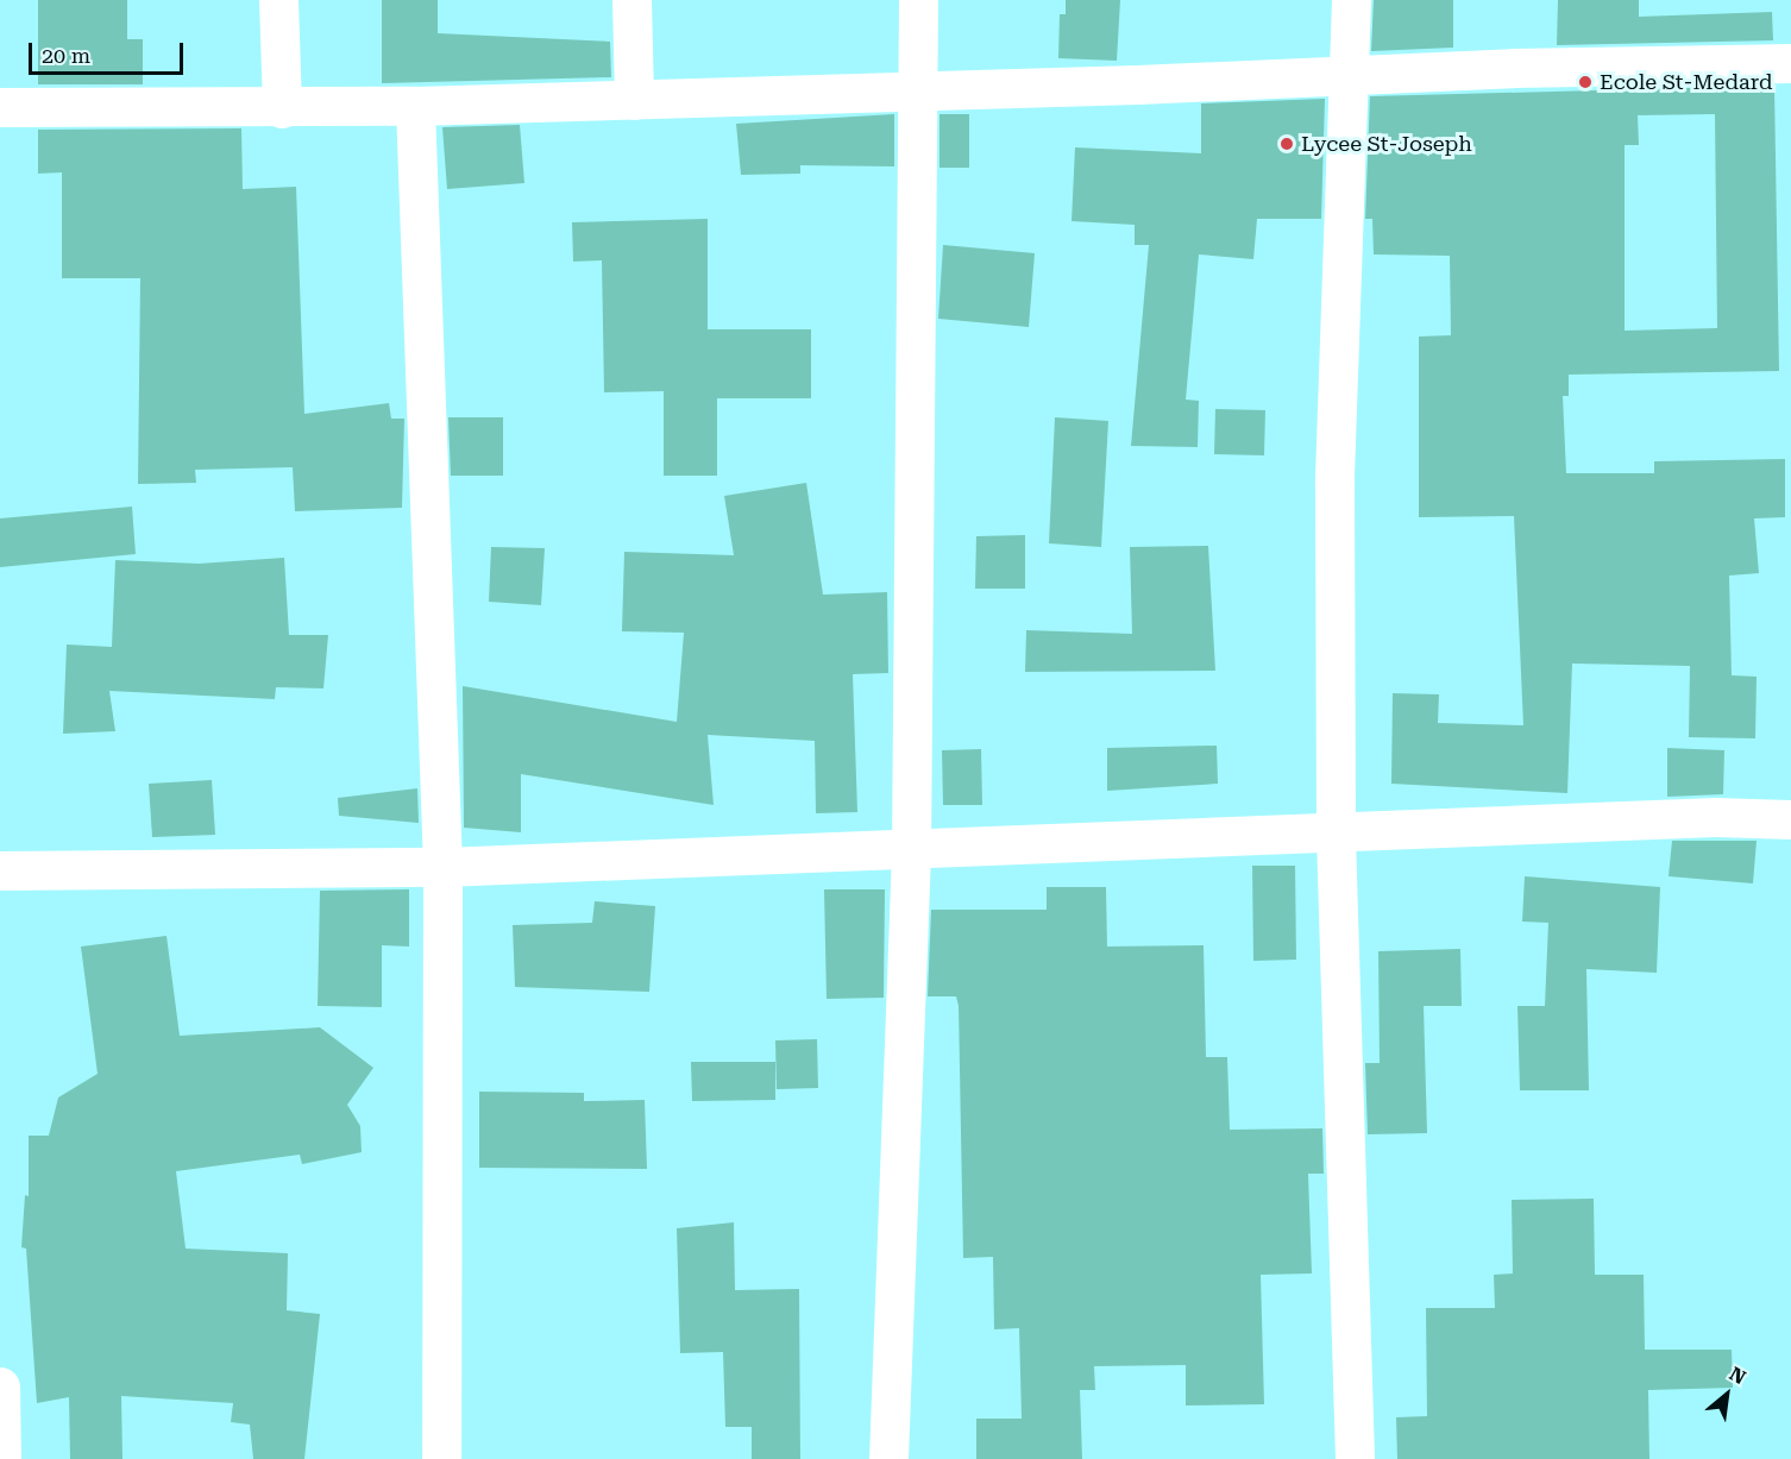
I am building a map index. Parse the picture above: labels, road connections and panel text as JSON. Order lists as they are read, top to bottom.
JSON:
{
  "places": ["Ecole St-Medard", "Lycee St-Joseph"],
  "scale_bar": "20 m",
  "north": "top right"
}
